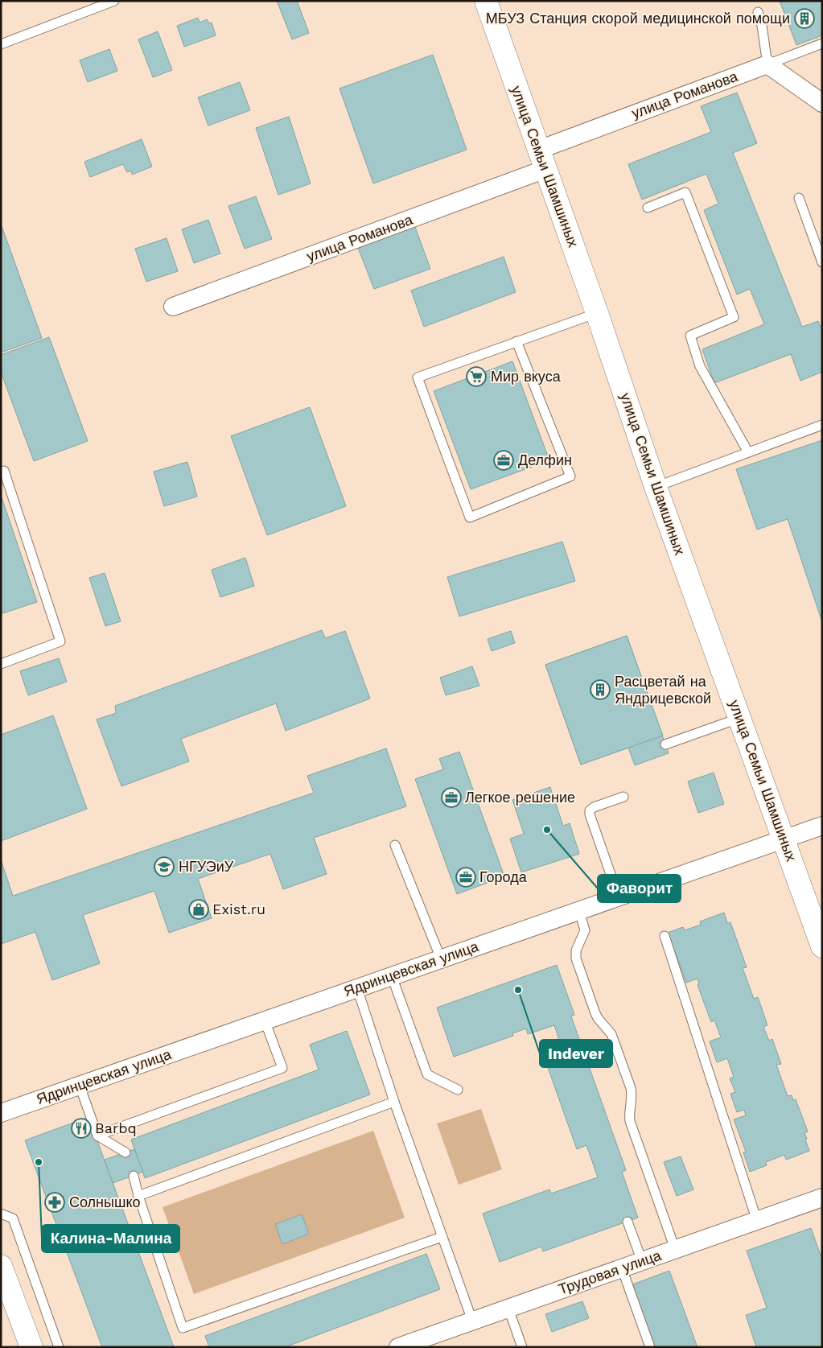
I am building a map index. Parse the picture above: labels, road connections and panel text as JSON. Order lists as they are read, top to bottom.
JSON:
{
  "streets": {
    "street": [
      "улица Романова",
      "улица Семьи Шамшиных",
      "Ядринцевская улица",
      "Трудовая улица"
    ]
  },
  "crossings": [
    ["улица Романова", "улица Семьи Шамшиных"],
    ["улица Семьи Шамшиных", "Ядринцевская улица"]
  ],
  "places": {
    "building": ["МБУЗ Станция скорой медицинской помощи", "Расцветай на Яндрицевской"],
    "supermarket": ["Мир вкуса"],
    "office": ["Делфин", "Легкое решение", "Города"],
    "other": ["Фаворит", "Indever", "Калина-Малина"],
    "school or university": ["НГУЭиУ"],
    "shop": ["Exist.ru"],
    "restaurant": ["Barbq"],
    "pharmacy": ["Солнышко"]
  }
}
